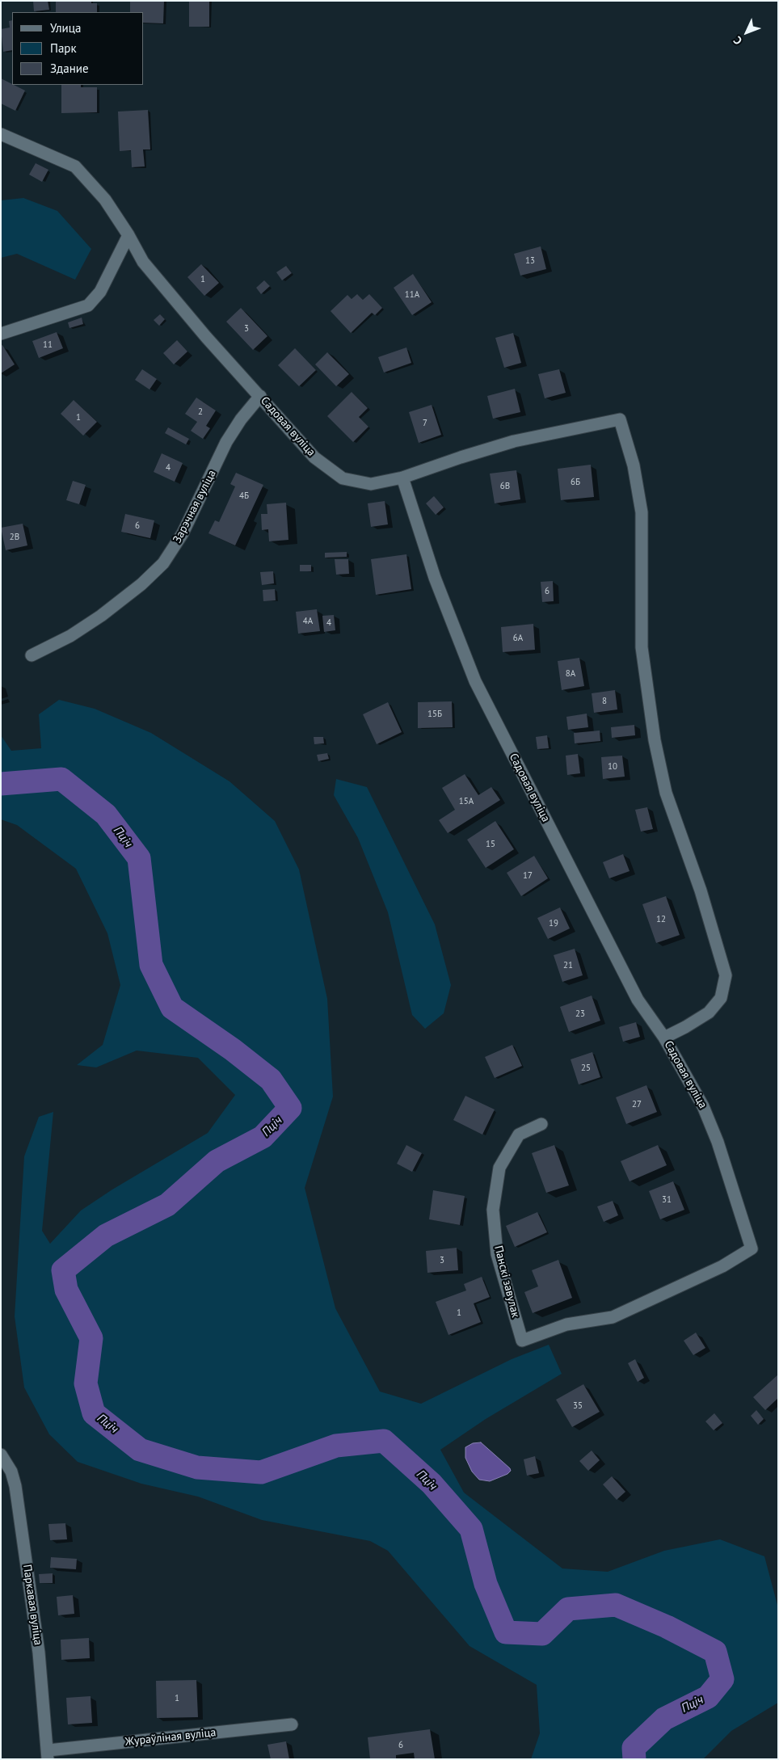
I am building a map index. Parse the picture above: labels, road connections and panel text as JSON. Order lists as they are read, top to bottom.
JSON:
{
  "streets": {
    "street": [
      "Садовая вуліца",
      "Зарэчная вуліца",
      "Панскі завулак",
      "Паркавая вуліца",
      "Жураўліная вуліца"
    ]
  },
  "crossings": [
    ["Садовая вуліца", "Зарэчная вуліца"],
    ["Садовая вуліца", "Панскі завулак"],
    ["Паркавая вуліца", "Жураўліная вуліца"]
  ],
  "water": ["Пціч"],
  "house_numbers": [
    "13",
    "1",
    "11А",
    "3",
    "11",
    "2",
    "1",
    "7",
    "4",
    "6Б",
    "6В",
    "4Б",
    "6",
    "2В",
    "6",
    "4А",
    "4",
    "6А",
    "8А",
    "8",
    "15Б",
    "10",
    "15А",
    "15",
    "17",
    "12",
    "19",
    "21",
    "23",
    "25",
    "27",
    "31",
    "3",
    "1",
    "35",
    "1",
    "6"
  ],
  "legend": ["Улица", "Парк", "Здание"],
  "north": "bottom left"
}
